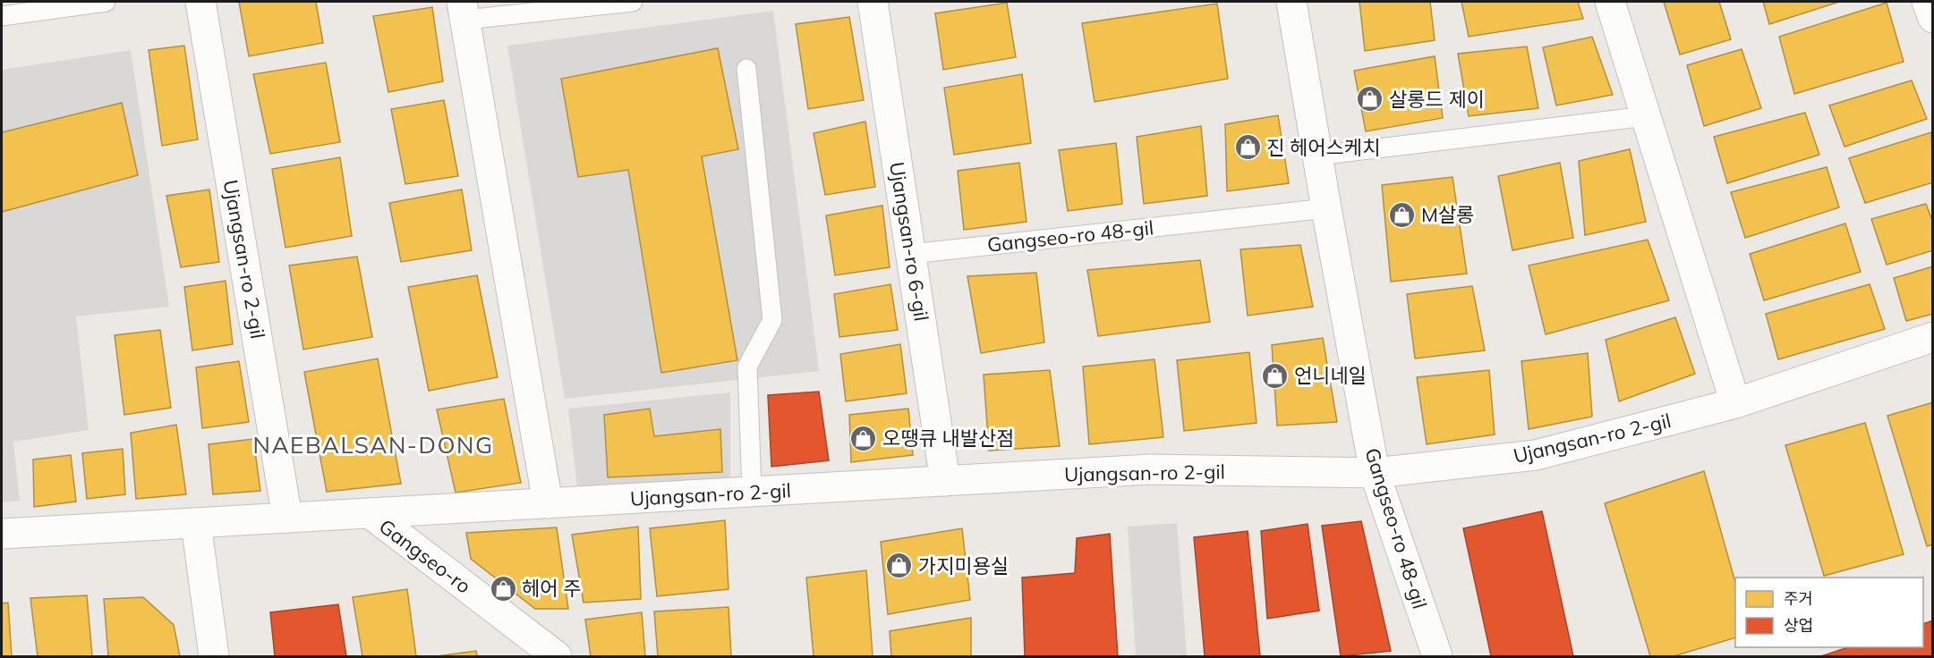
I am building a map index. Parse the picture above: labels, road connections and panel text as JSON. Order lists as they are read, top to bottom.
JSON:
{
  "streets": {
    "street": [
      "Gangseo-ro 48-gil",
      "Ujangsan-ro 6-gil",
      "Ujangsan-ro 2-gil",
      "Gangseo-ro"
    ]
  },
  "crossings": [
    ["Gangseo-ro 48-gil", "Ujangsan-ro 6-gil"],
    ["Gangseo-ro 48-gil", "Ujangsan-ro 2-gil"],
    ["Ujangsan-ro 6-gil", "Ujangsan-ro 2-gil"],
    ["Ujangsan-ro 2-gil", "Gangseo-ro"]
  ],
  "districts": ["NAEBALSAN-DONG"],
  "places": {
    "shop": [
      "살롱드 제이",
      "진 헤어스케치",
      "M살롱",
      "언니네일",
      "오땡큐 내발산점",
      "가지미용실",
      "헤어 주"
    ]
  },
  "legend": ["주거", "상업"]
}
